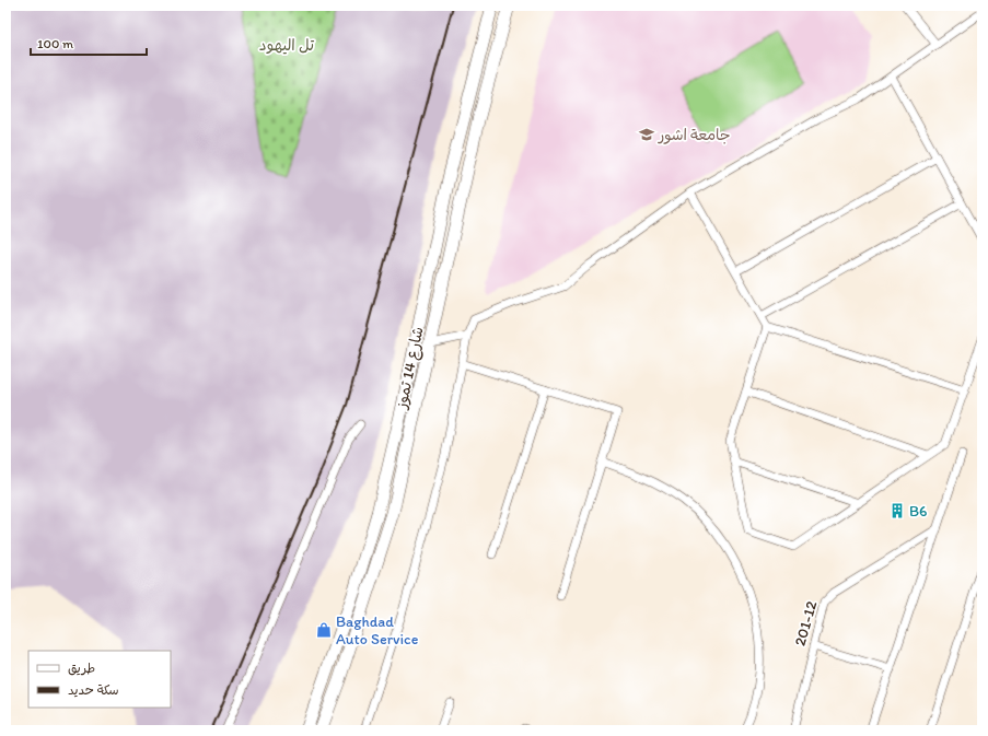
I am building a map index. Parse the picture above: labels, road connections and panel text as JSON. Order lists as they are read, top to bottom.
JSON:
{
  "streets": {
    "main road": ["شارع 14 تموز"],
    "street": ["201-12"]
  },
  "parks": ["تل اليهود"],
  "places": {
    "school or university": ["جامعة اشور"],
    "building": ["B6"],
    "shop": ["Baghdad Auto Service"]
  },
  "legend": ["طريق", "سكة حديد"],
  "scale_bar": "100 m"
}
